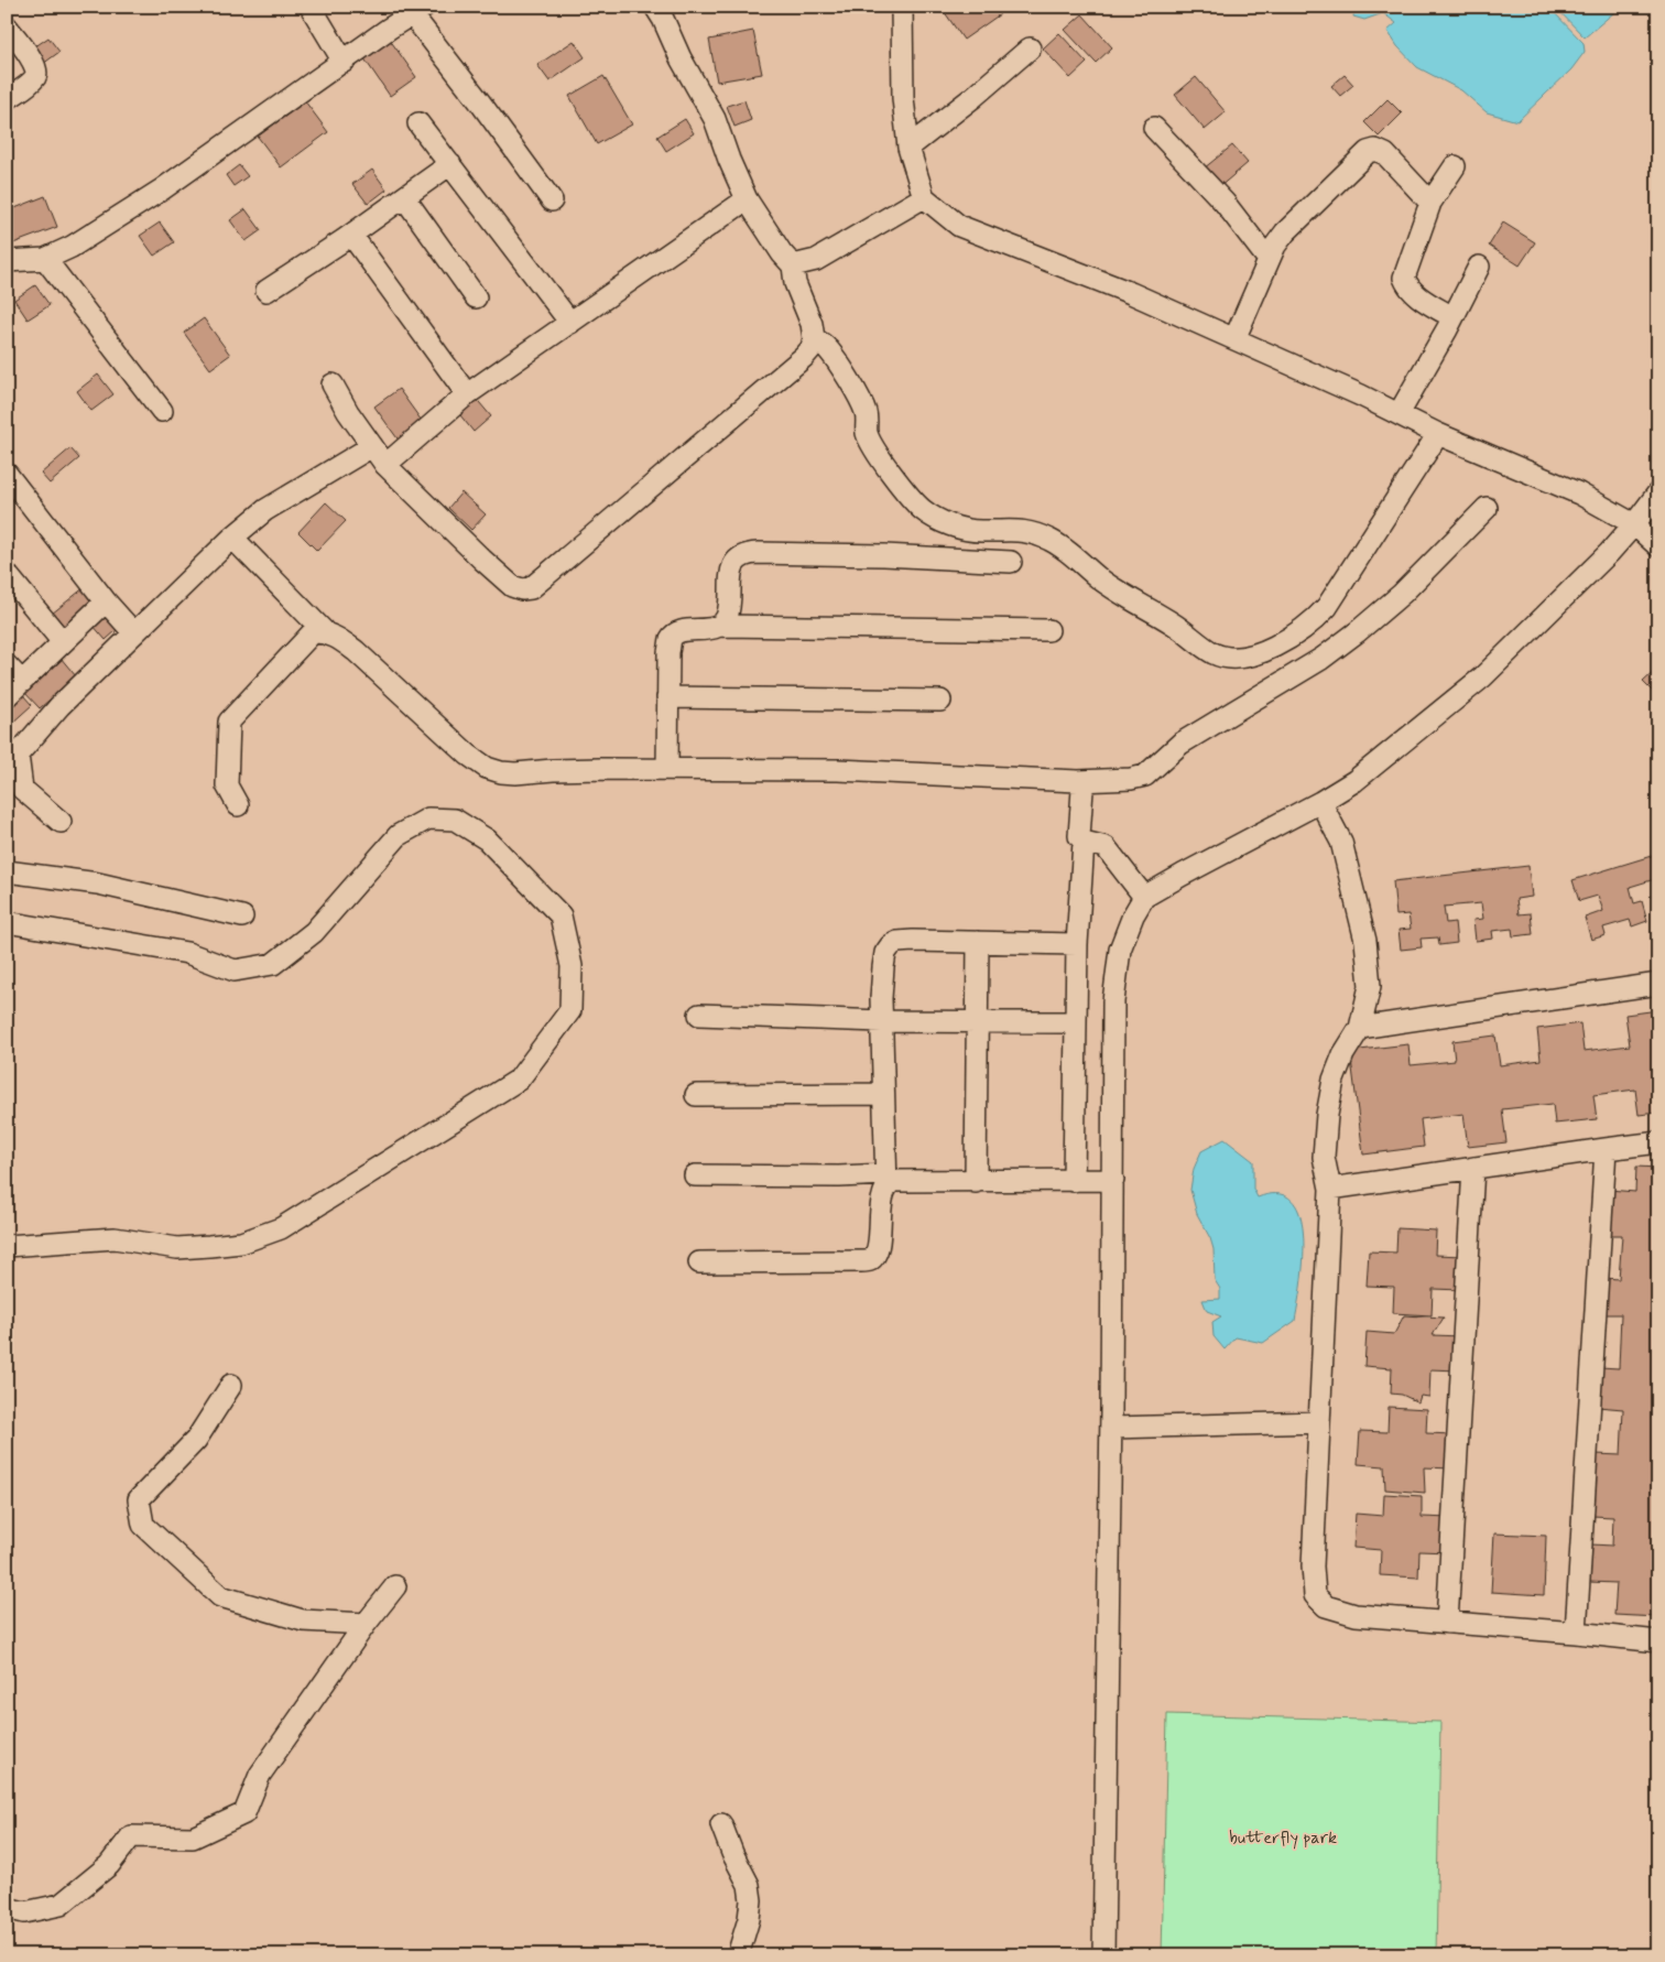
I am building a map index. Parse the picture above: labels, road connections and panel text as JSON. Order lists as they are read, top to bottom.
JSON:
{
  "parks": ["butterfly park"]
}
